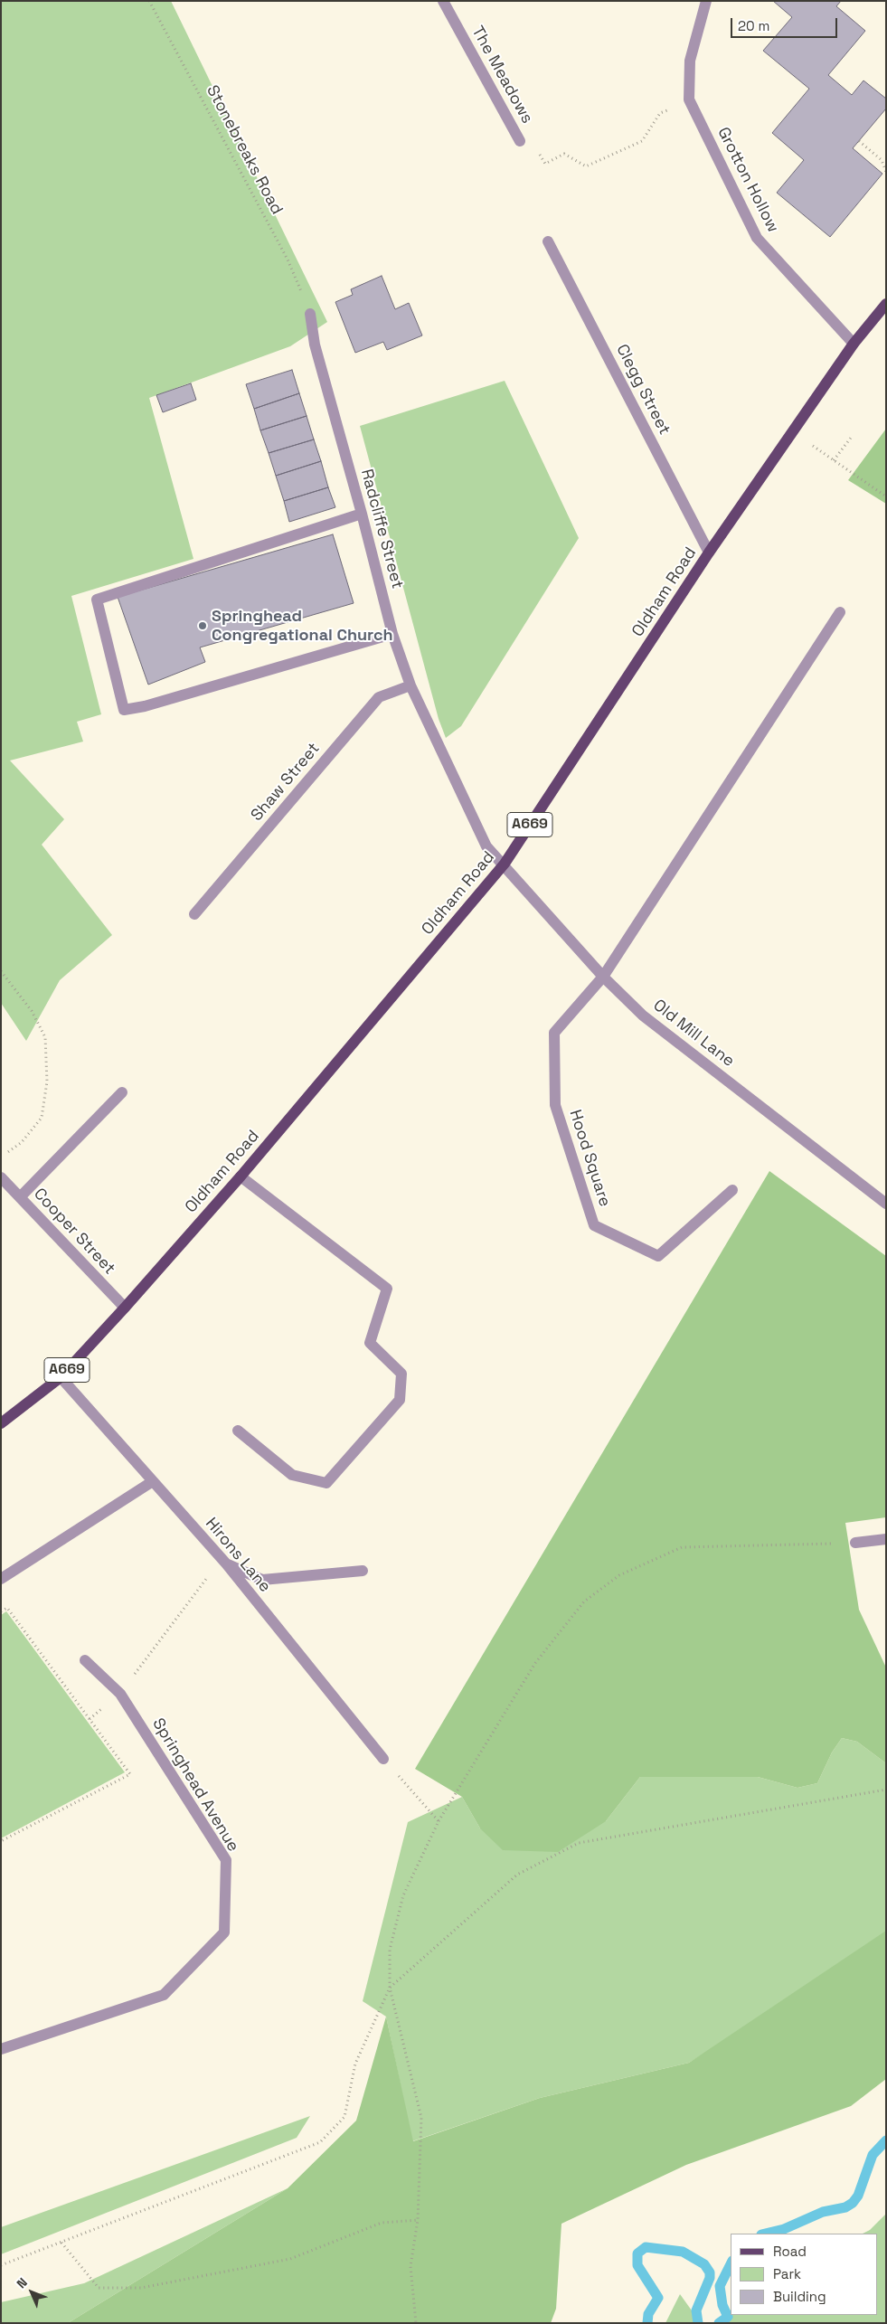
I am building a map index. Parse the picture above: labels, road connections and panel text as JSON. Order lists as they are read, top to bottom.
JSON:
{
  "streets": {
    "main road": ["Oldham Road", "A669"],
    "street": [
      "The Meadows",
      "Grotton Hollow",
      "Clegg Street",
      "Radcliffe Street",
      "Shaw Street",
      "Old Mill Lane",
      "Hood Square",
      "Cooper Street",
      "Hirons Lane",
      "Springhead Avenue"
    ],
    "path": ["Stonebreaks Road"]
  },
  "crossings": [
    ["Stonebreaks Road", "Radcliffe Street"],
    ["Grotton Hollow", "Oldham Road"],
    ["Clegg Street", "Oldham Road"],
    ["Radcliffe Street", "Oldham Road"],
    ["Radcliffe Street", "Shaw Street"],
    ["Radcliffe Street", "Old Mill Lane"],
    ["Oldham Road", "Old Mill Lane"],
    ["Oldham Road", "Cooper Street"],
    ["Oldham Road", "Hirons Lane"],
    ["Old Mill Lane", "Hood Square"]
  ],
  "places": ["Springhead Congregational Church"],
  "legend": ["Road", "Park", "Building"],
  "scale_bar": "20 m",
  "north": "top left"
}
